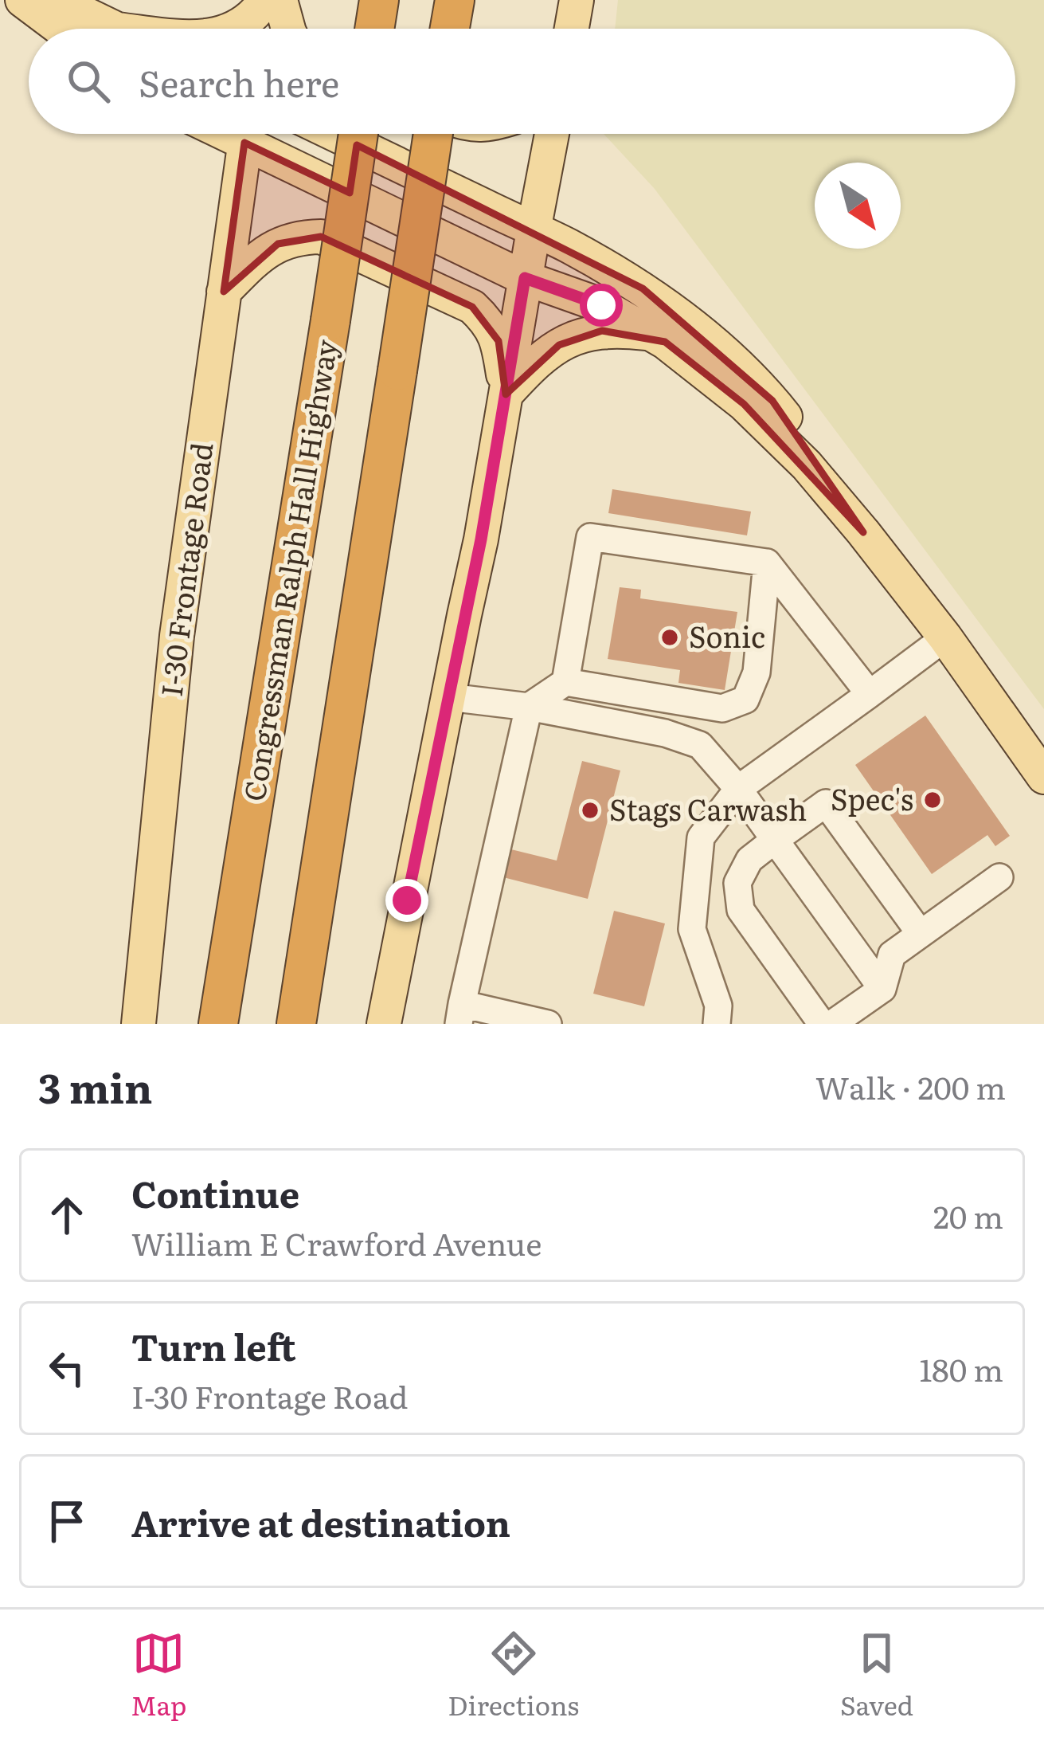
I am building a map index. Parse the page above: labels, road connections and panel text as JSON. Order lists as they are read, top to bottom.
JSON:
{
  "streets": {
    "highway": ["Congressman Ralph Hall Highway"],
    "main road": ["I-30 Frontage Road"]
  },
  "places": ["Sonic", "Spec's", "Stags Carwash"],
  "north": "bottom right",
  "page": {
    "search": "Search here",
    "heading": ["3 min", "Walk · 200 m"],
    "list": [
      ["Continue", "William E Crawford Avenue", "20 m"],
      ["Turn left", "I-30 Frontage Road", "180 m"],
      "Arrive at destination"
    ],
    "nav": ["Map", "Directions", "Saved"]
  }
}
